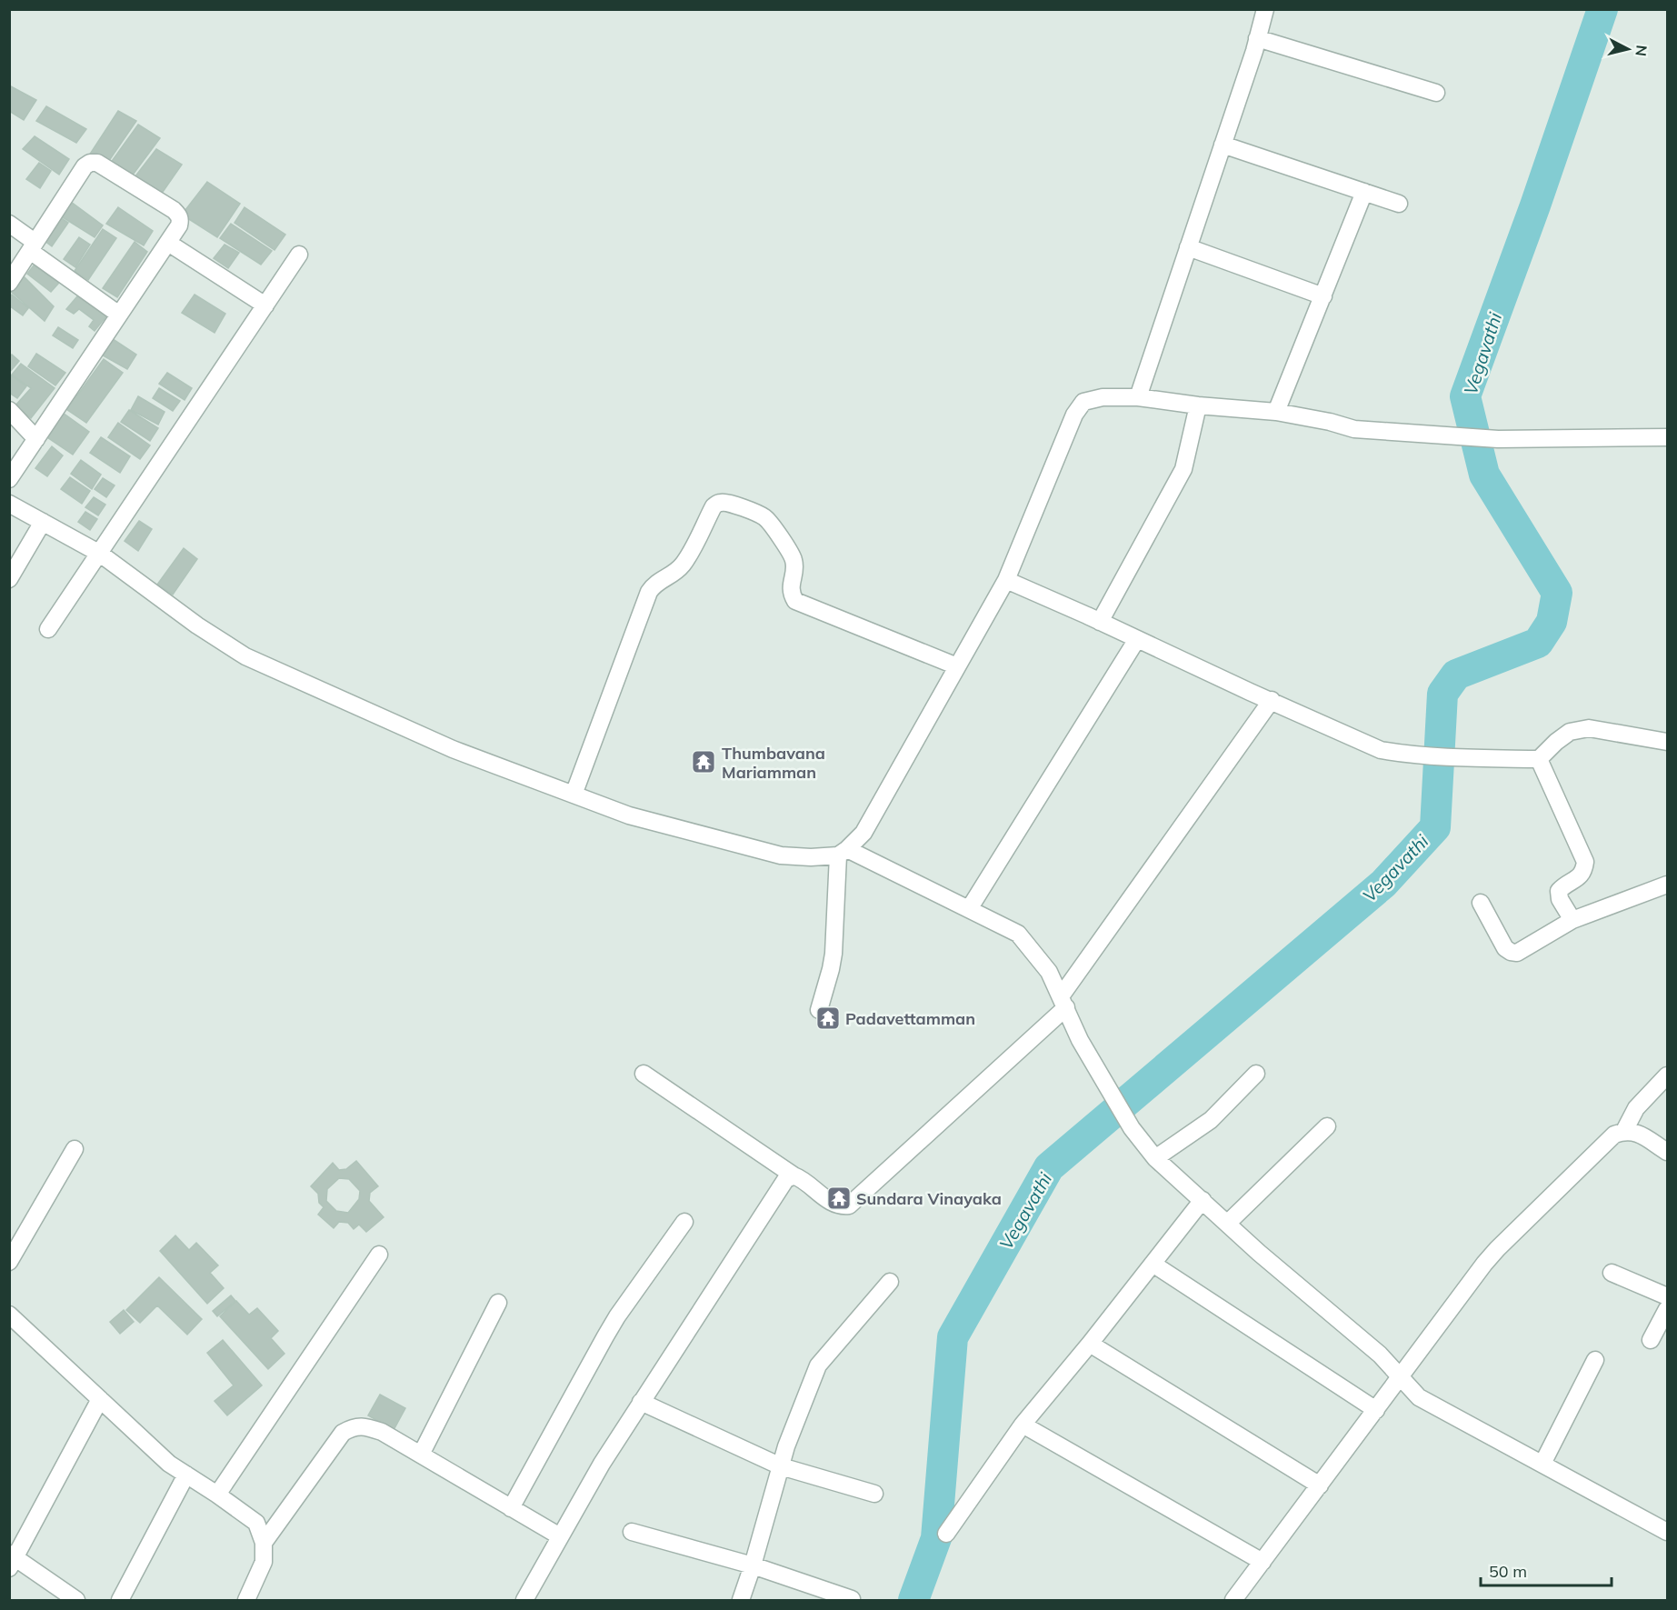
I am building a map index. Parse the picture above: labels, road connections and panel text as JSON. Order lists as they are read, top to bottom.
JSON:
{
  "water": ["Vegavathi"],
  "places": {
    "temple": ["Thumbavana Mariamman", "Padavettamman", "Sundara Vinayaka"]
  },
  "scale_bar": "50 m",
  "north": "right"
}
